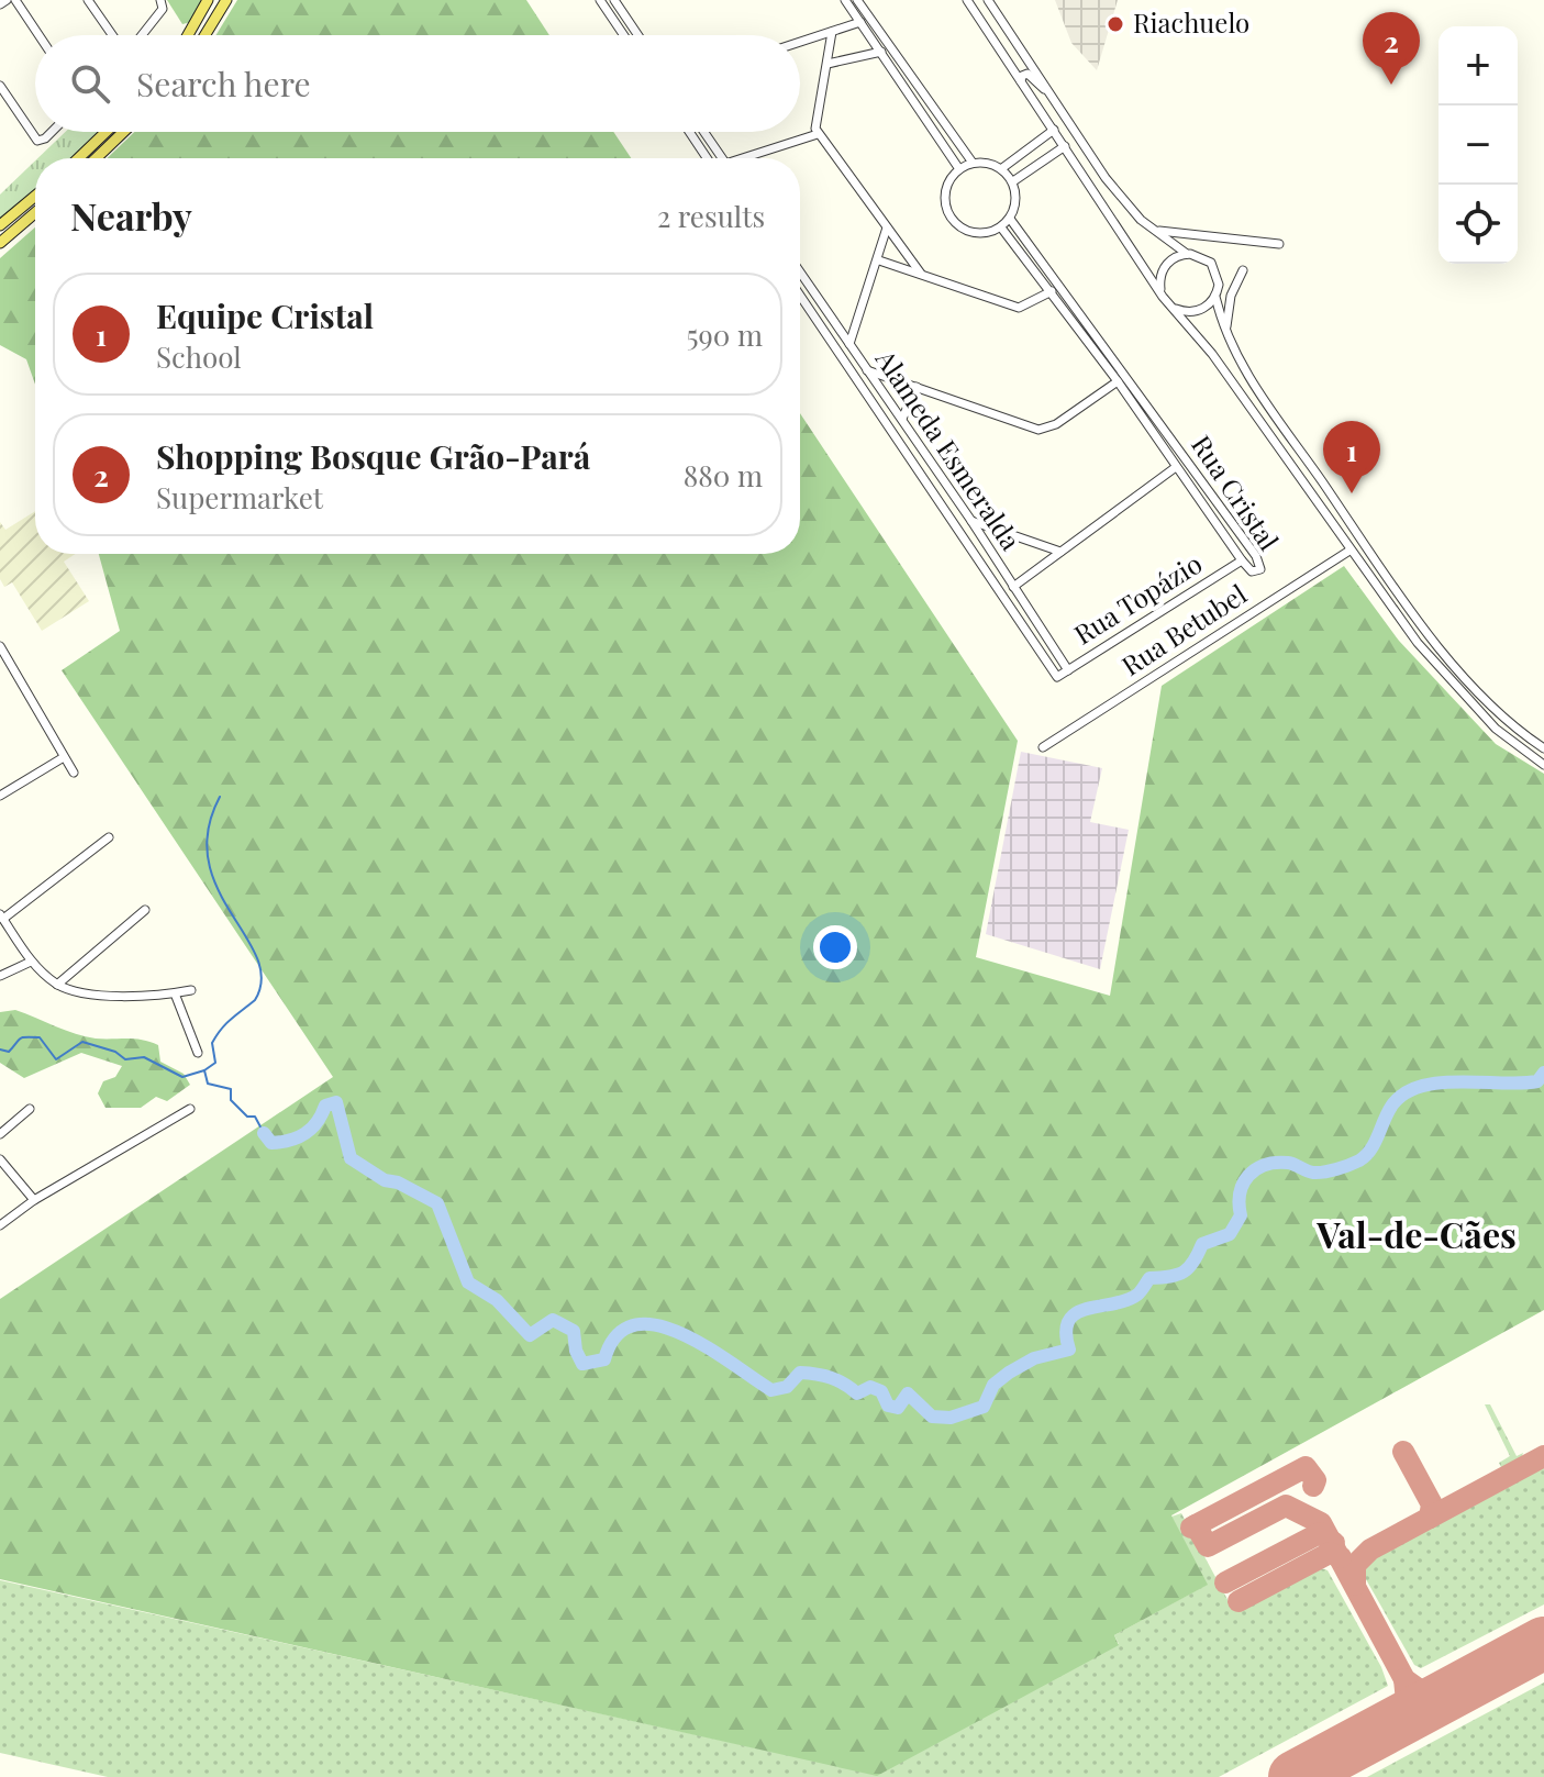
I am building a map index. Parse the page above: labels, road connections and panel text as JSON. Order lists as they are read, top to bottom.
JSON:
{
  "streets": {
    "street": [
      "Alameda Esmeralda",
      "Rua Cristal",
      "Rua Topázio",
      "Rua Betubel"
    ]
  },
  "crossings": [
    ["Alameda Esmeralda", "Rua Topázio"],
    ["Rua Cristal", "Rua Topázio"]
  ],
  "districts": ["Val-de-Cães"],
  "places": ["Riachuelo"],
  "page": {
    "pins": ["2", "1"],
    "map_buttons": ["+", "−"],
    "search": "Search here",
    "heading": ["Nearby", "2 results"],
    "list": [
      {
        "mark": "1",
        "name": "Equipe Cristal",
        "note": "School",
        "value": "590 m"
      },
      {
        "mark": "2",
        "name": "Shopping Bosque Grão-Pará",
        "note": "Supermarket",
        "value": "880 m"
      }
    ]
  }
}
